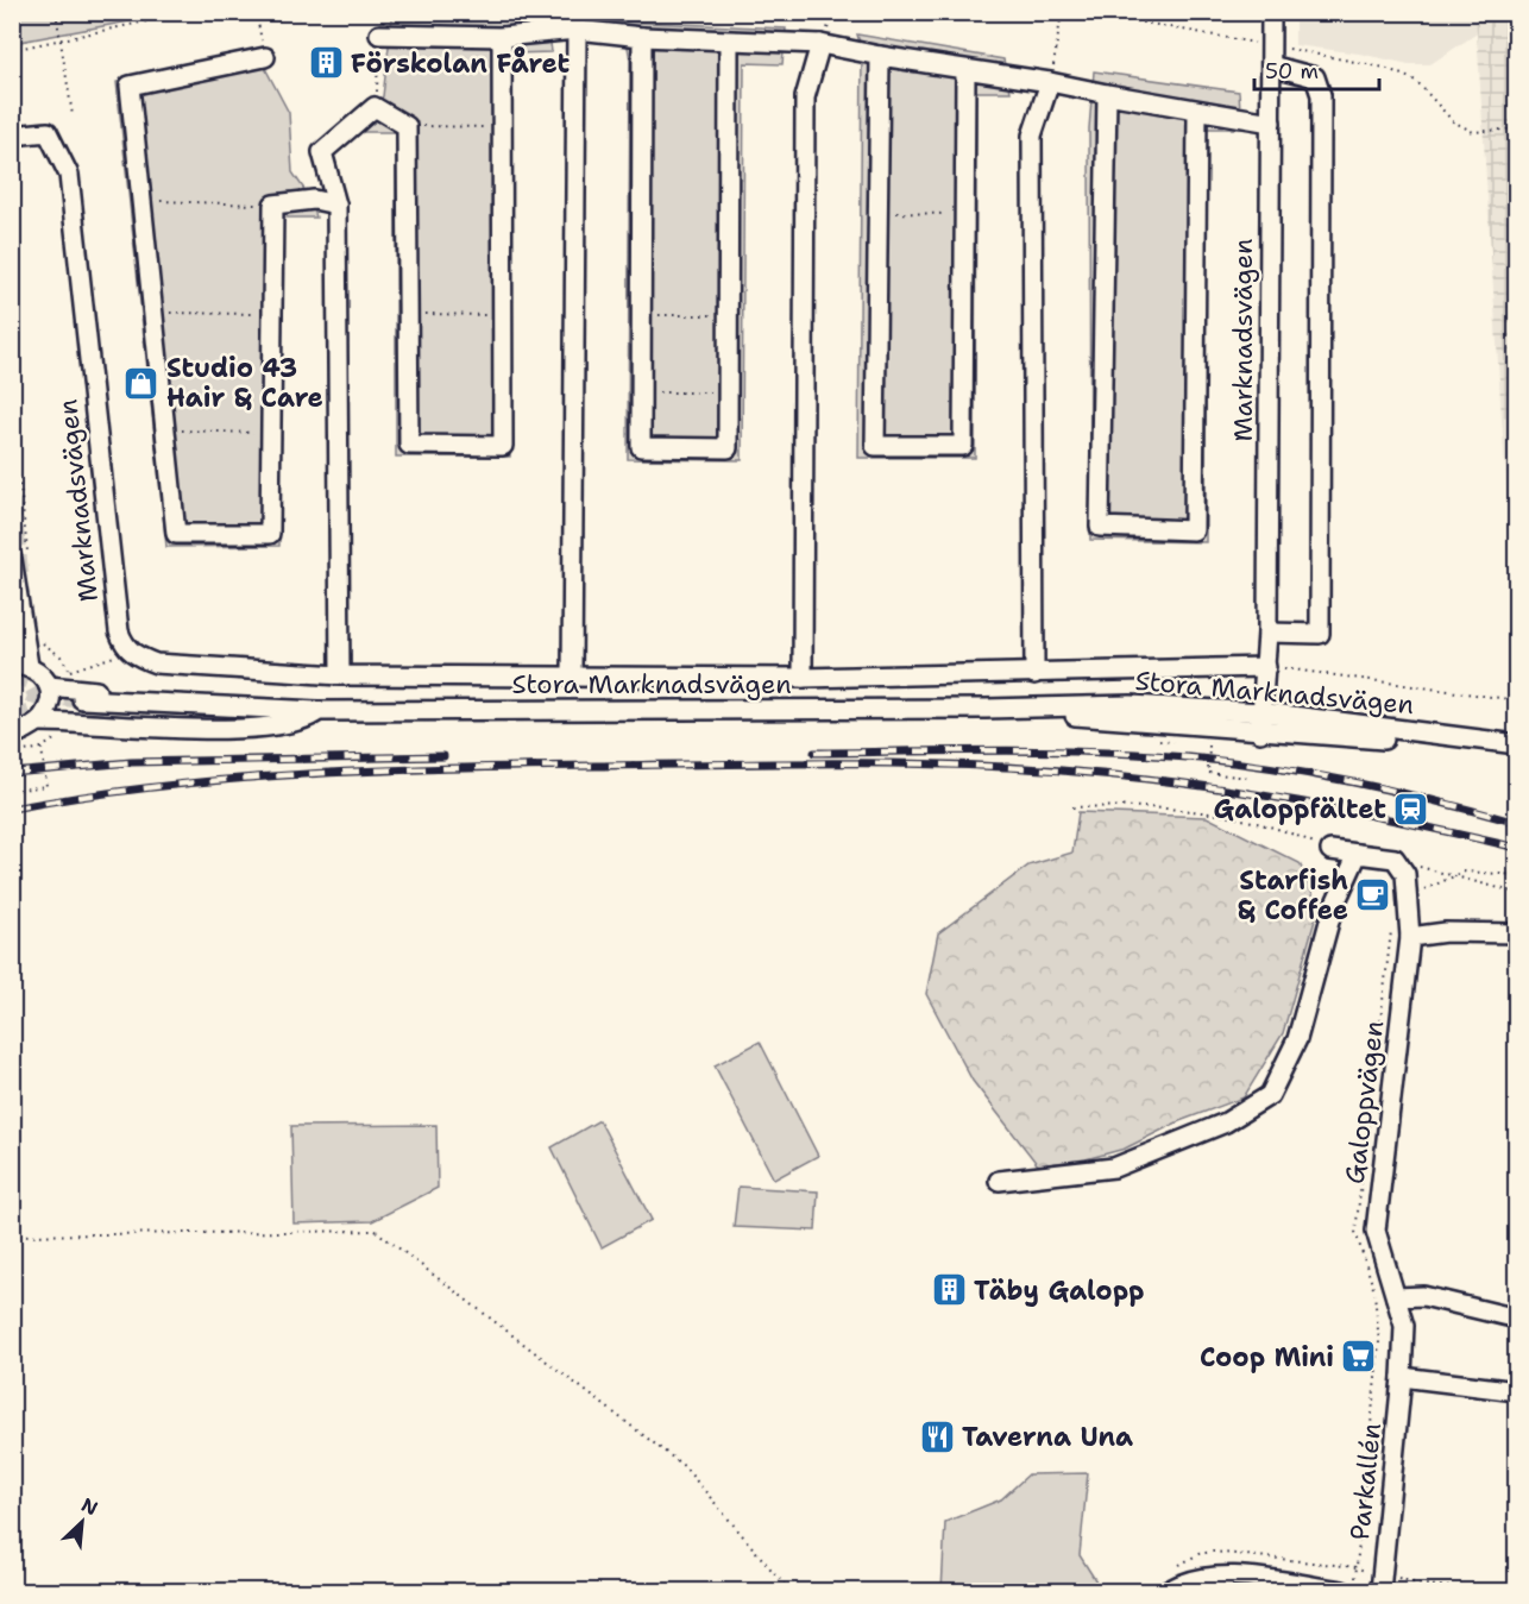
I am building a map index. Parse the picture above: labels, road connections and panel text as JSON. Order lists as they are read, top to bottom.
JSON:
{
  "streets": {
    "street": [
      "Marknadsvägen",
      "Stora Marknadsvägen",
      "Galoppvägen",
      "Parkallén"
    ]
  },
  "crossings": [
    ["Marknadsvägen", "Stora Marknadsvägen"],
    ["Galoppvägen", "Parkallén"]
  ],
  "places": {
    "building": ["Förskolan Fåret", "Täby Galopp"],
    "shop": ["Studio 43 Hair & Care"],
    "station": ["Galoppfältet"],
    "cafe": ["Starfish & Coffee"],
    "supermarket": ["Coop Mini"],
    "restaurant": ["Taverna Una"]
  },
  "scale_bar": "50 m",
  "north": "top right"
}
